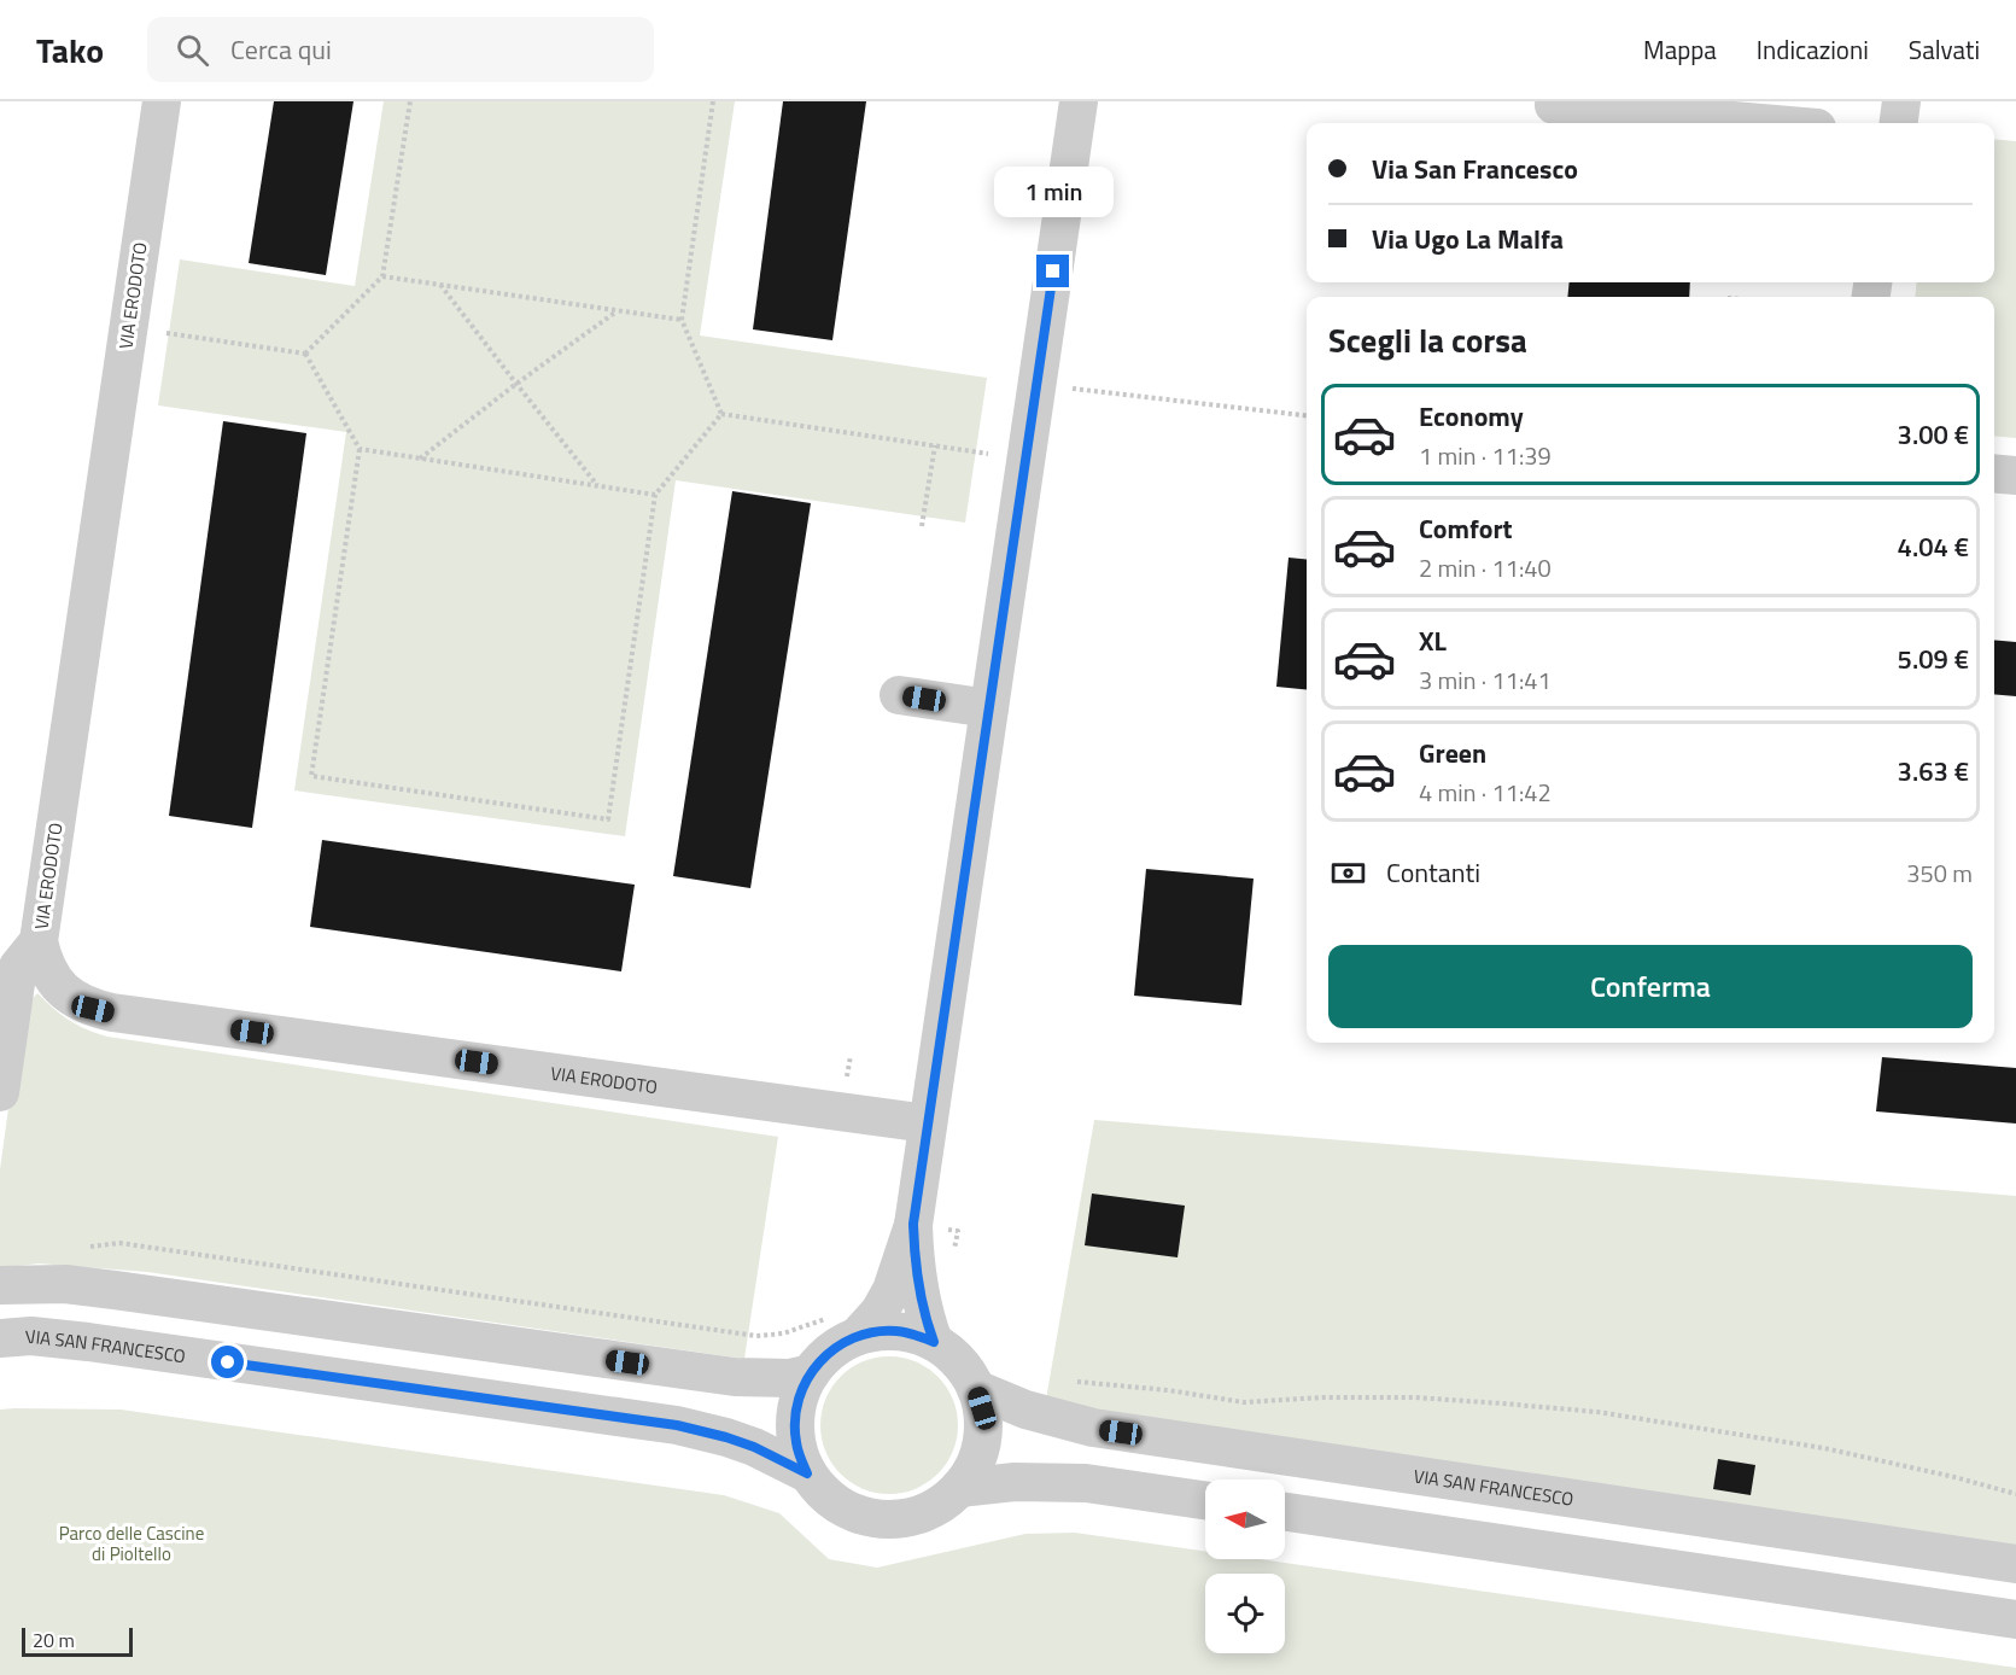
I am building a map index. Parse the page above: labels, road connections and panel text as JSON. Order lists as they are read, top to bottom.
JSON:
{
  "streets": {
    "street": ["VIA ERODOTO", "VIA SAN FRANCESCO"]
  },
  "parks": ["Parco delle Cascine di Pioltello"],
  "scale_bar": "20 m",
  "north": "left",
  "page": {
    "header": "Tako",
    "search": "Cerca qui",
    "nav": ["Mappa", "Indicazioni", "Salvati"],
    "banner": ["Via San Francesco", "Via Ugo La Malfa"],
    "bubble": "1 min",
    "heading": "Scegli la corsa",
    "list": [
      {
        "name": "Economy",
        "note": "1 min · 11:39",
        "value": "3.00 €"
      },
      {
        "name": "Comfort",
        "note": "2 min · 11:40",
        "value": "4.04 €"
      },
      {
        "name": "XL",
        "note": "3 min · 11:41",
        "value": "5.09 €"
      },
      {
        "name": "Green",
        "note": "4 min · 11:42",
        "value": "3.63 €"
      }
    ],
    "pay": ["Contanti", "350 m"],
    "buttons": "Conferma",
    "scale": "20 m"
  }
}
